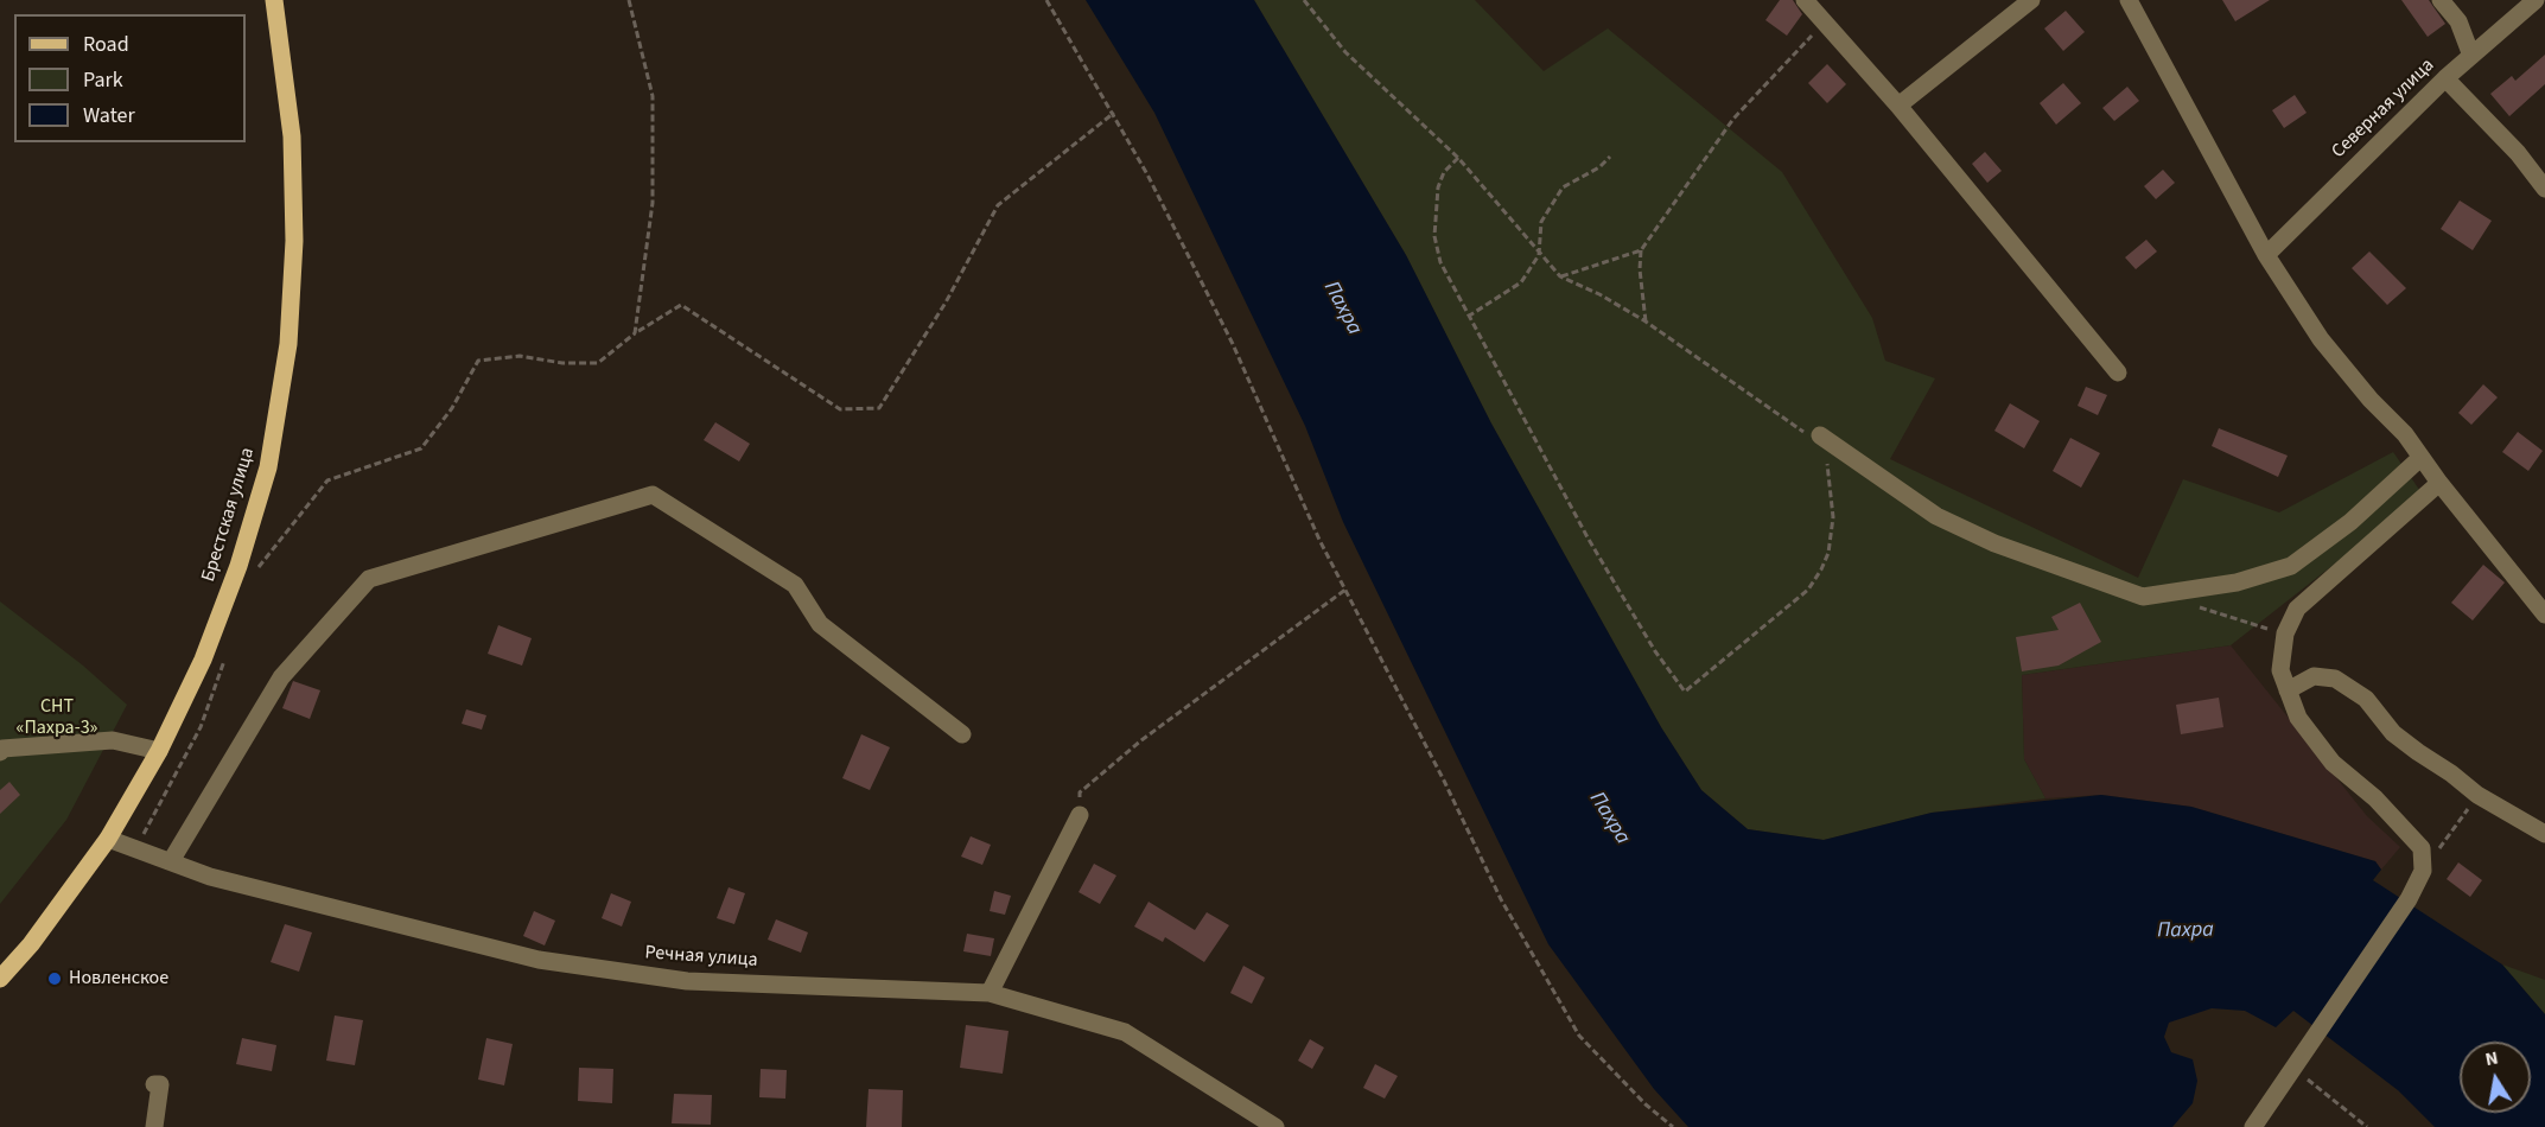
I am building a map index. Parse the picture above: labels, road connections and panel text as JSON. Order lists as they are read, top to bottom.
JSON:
{
  "streets": {
    "main road": ["Брестская улица"],
    "street": ["Северная улица", "Речная улица"]
  },
  "crossings": [
    ["Брестская улица", "Речная улица"]
  ],
  "water": ["Пахра"],
  "parks": ["СНТ «Пахра-3»"],
  "places": ["Новленское"],
  "legend": ["Road", "Park", "Water"],
  "north": "top"
}
